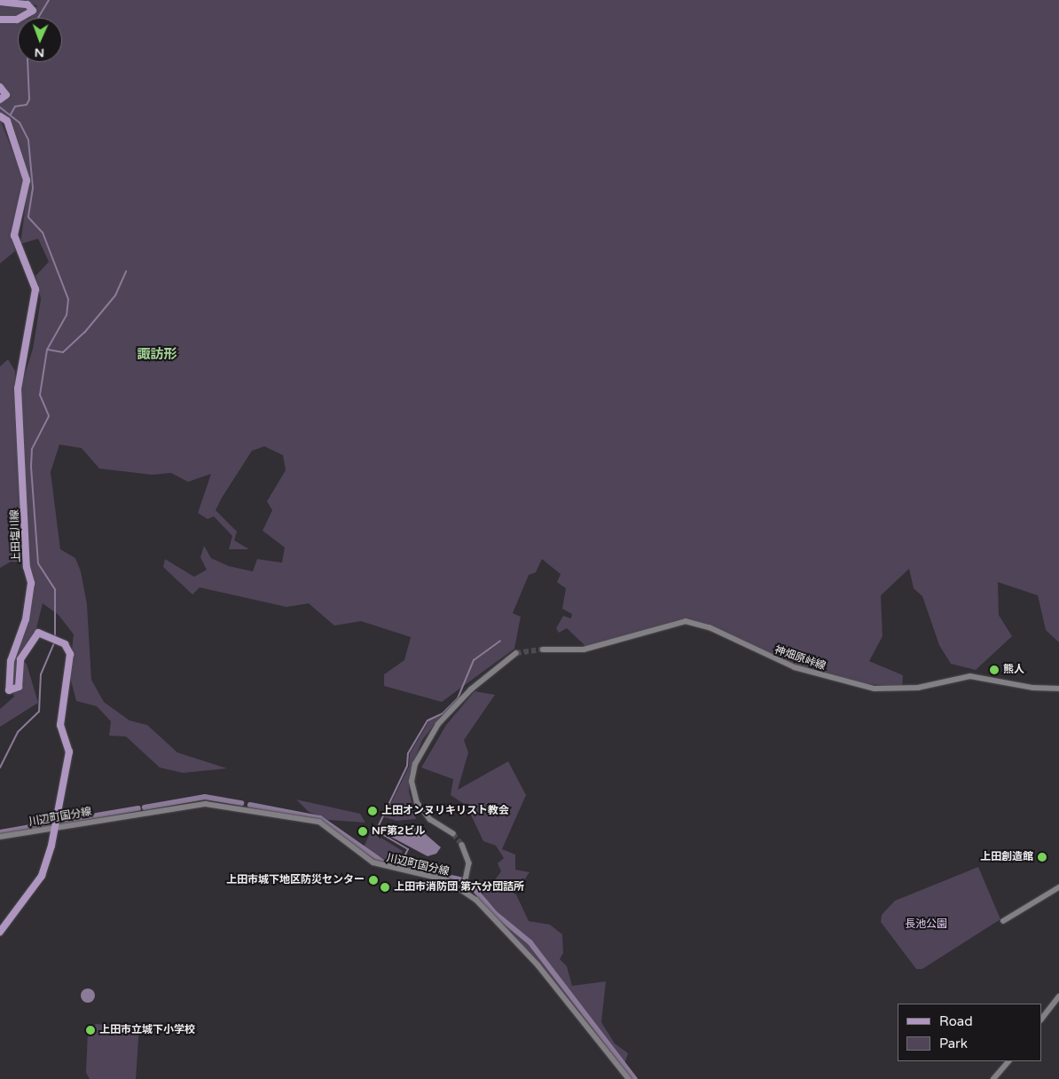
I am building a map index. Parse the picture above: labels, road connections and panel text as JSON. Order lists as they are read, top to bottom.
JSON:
{
  "streets": {
    "main road": ["上田塩川線"],
    "street": ["神畑原峠線", "川辺町国分線"]
  },
  "crossings": [
    ["上田塩川線", "川辺町国分線"]
  ],
  "districts": ["諏訪形"],
  "parks": ["長池公園"],
  "places": [
    "熊人",
    "上田オンヌリキリスト教会",
    "NF第2ビル",
    "上田創造館",
    "上田市城下地区防災センター",
    "上田市消防団 第六分団詰所",
    "上田市立城下小学校"
  ],
  "legend": ["Road", "Park"],
  "north": "bottom"
}
